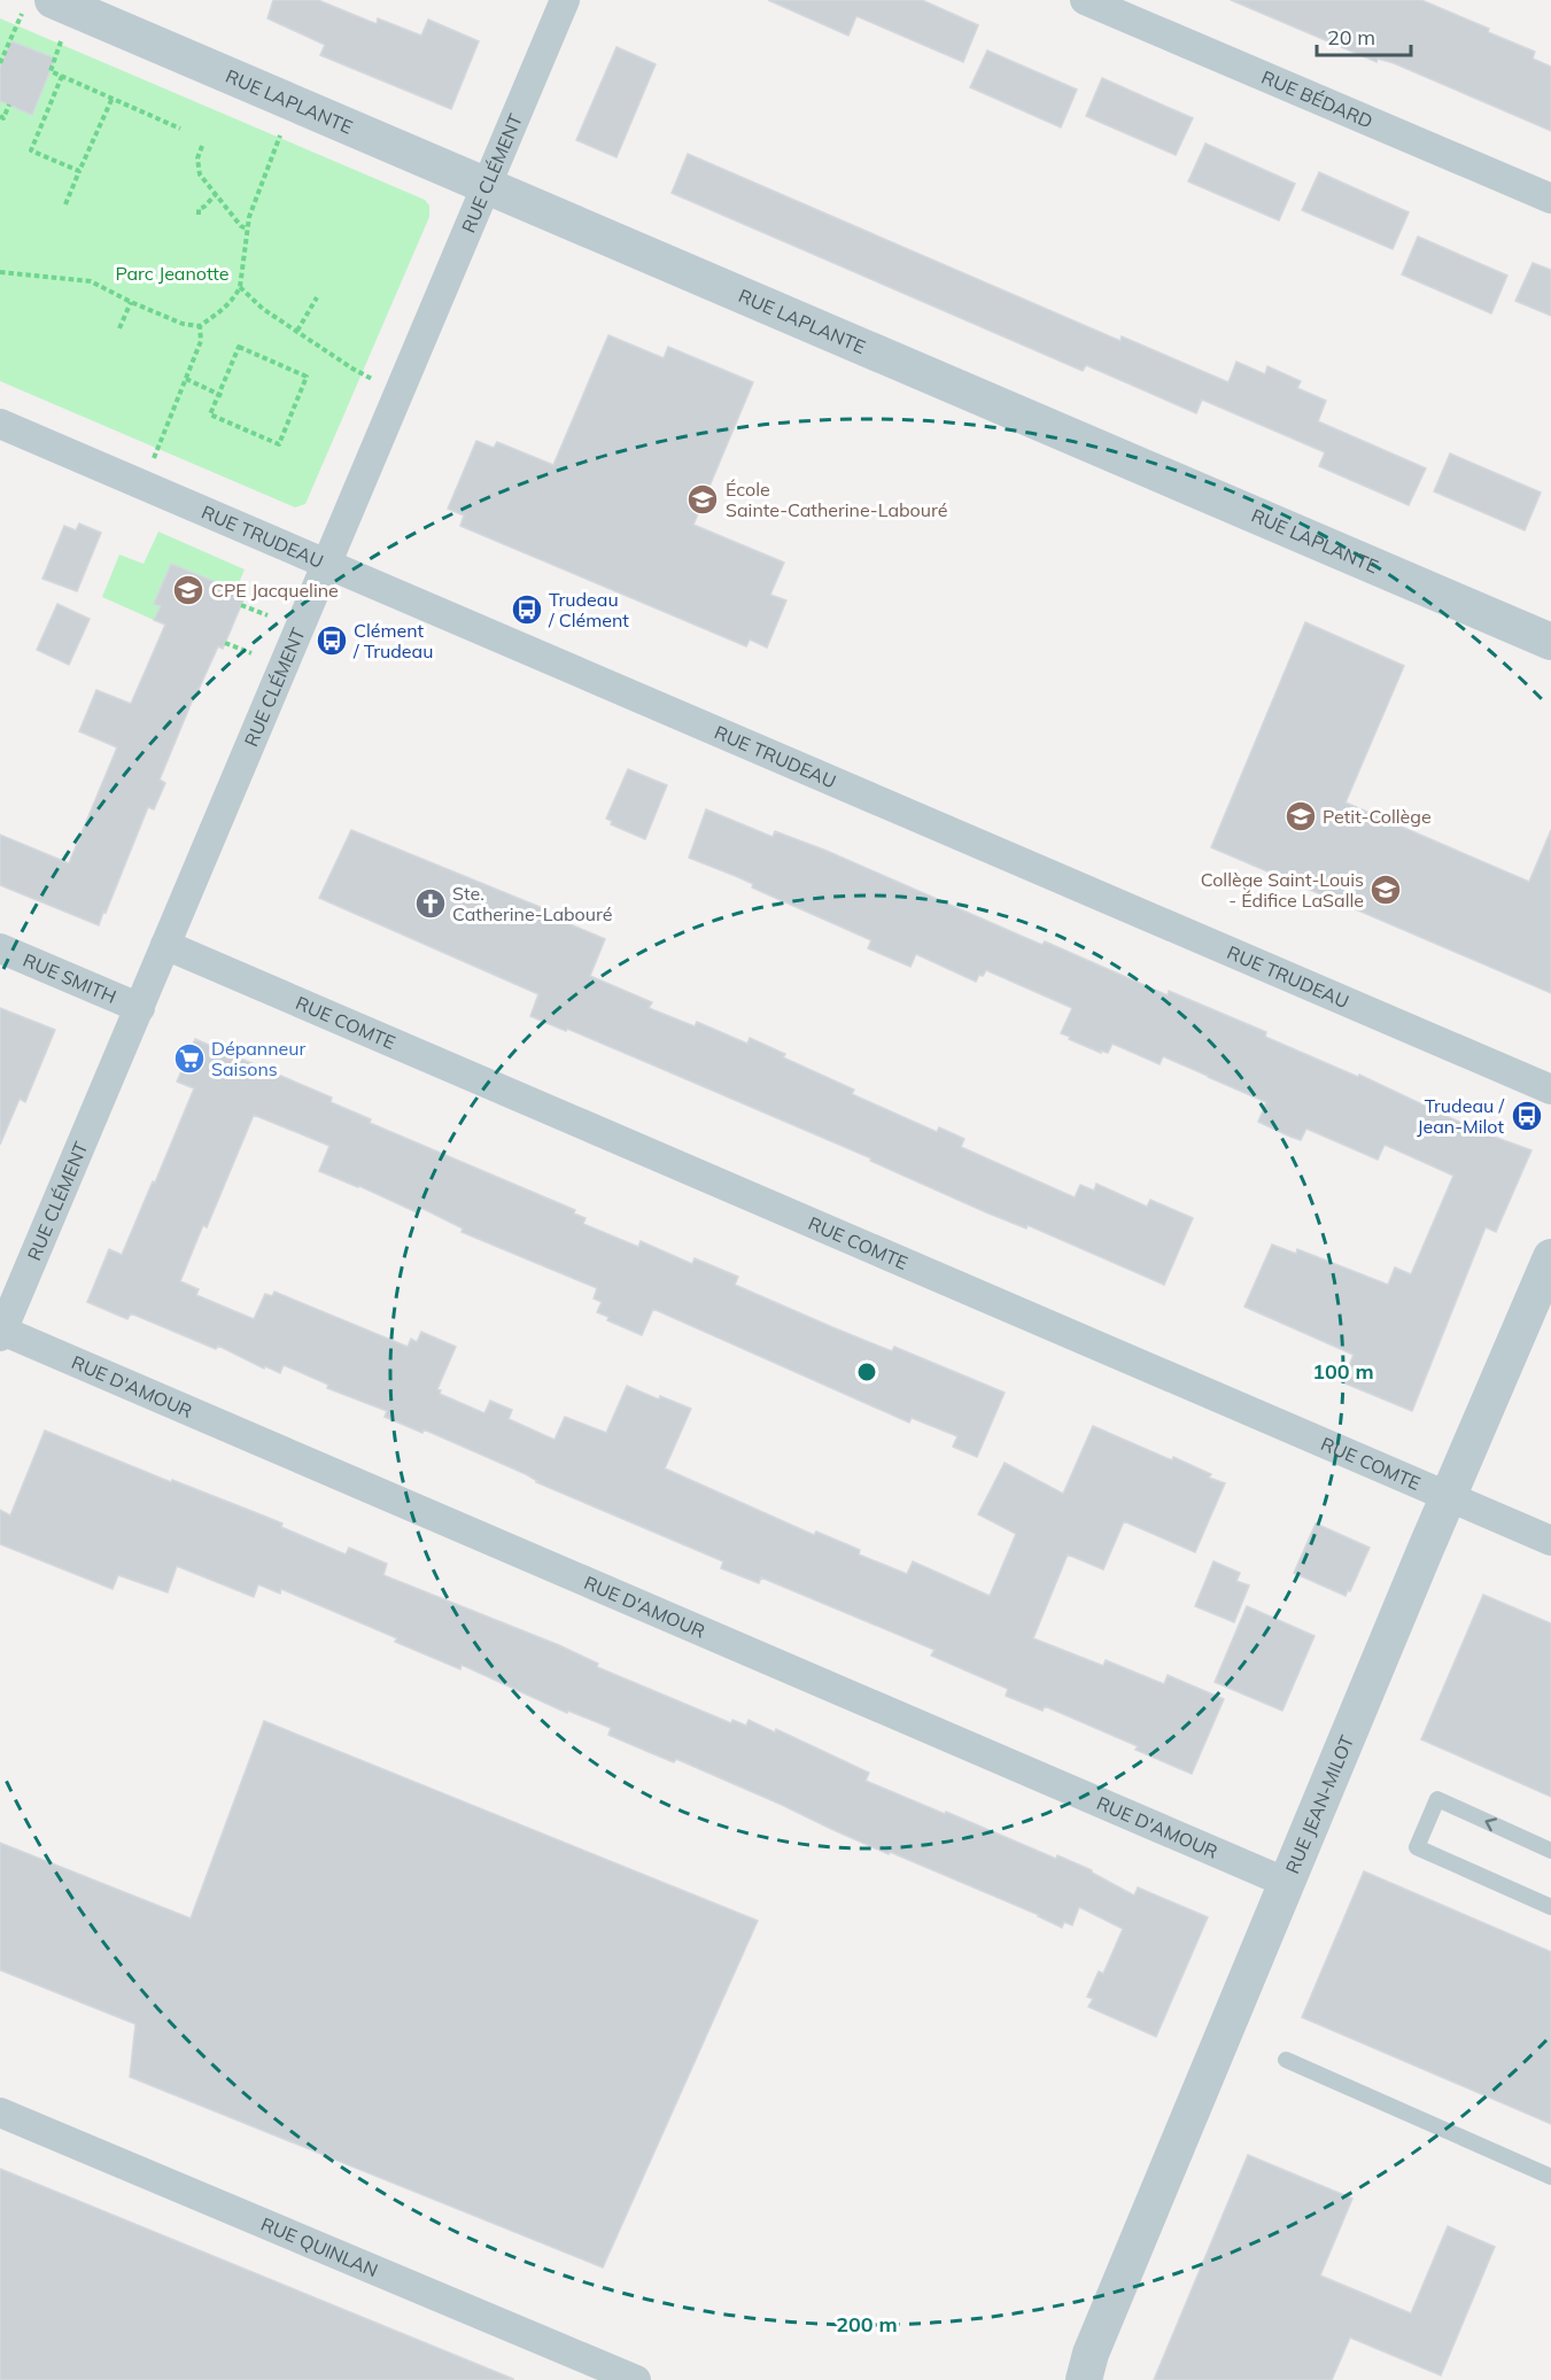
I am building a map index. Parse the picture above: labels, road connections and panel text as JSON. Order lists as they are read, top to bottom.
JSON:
{
  "streets": {
    "street": [
      "RUE BÉDARD",
      "RUE LAPLANTE",
      "RUE CLÉMENT",
      "RUE TRUDEAU",
      "RUE SMITH",
      "RUE COMTE",
      "RUE D'AMOUR",
      "RUE JEAN-MILOT",
      "RUE QUINLAN"
    ]
  },
  "crossings": [
    ["RUE LAPLANTE", "RUE CLÉMENT"],
    ["RUE CLÉMENT", "RUE TRUDEAU"],
    ["RUE CLÉMENT", "RUE SMITH"],
    ["RUE CLÉMENT", "RUE COMTE"],
    ["RUE CLÉMENT", "RUE D'AMOUR"],
    ["RUE COMTE", "RUE JEAN-MILOT"],
    ["RUE D'AMOUR", "RUE JEAN-MILOT"]
  ],
  "parks": ["Parc Jeanotte"],
  "places": {
    "school or university": [
      "École Sainte-Catherine-Labouré",
      "CPE Jacqueline",
      "Petit-Collège",
      "Collège Saint-Louis - Édifice LaSalle"
    ],
    "bus stop": ["Trudeau / Clément", "Clément / Trudeau", "Trudeau / Jean-Milot"],
    "church": ["Ste. Catherine-Labouré"],
    "supermarket": ["Dépanneur Saisons"]
  },
  "scale_bar": "20 m",
  "rings": ["100 m", "200 m"]
}
